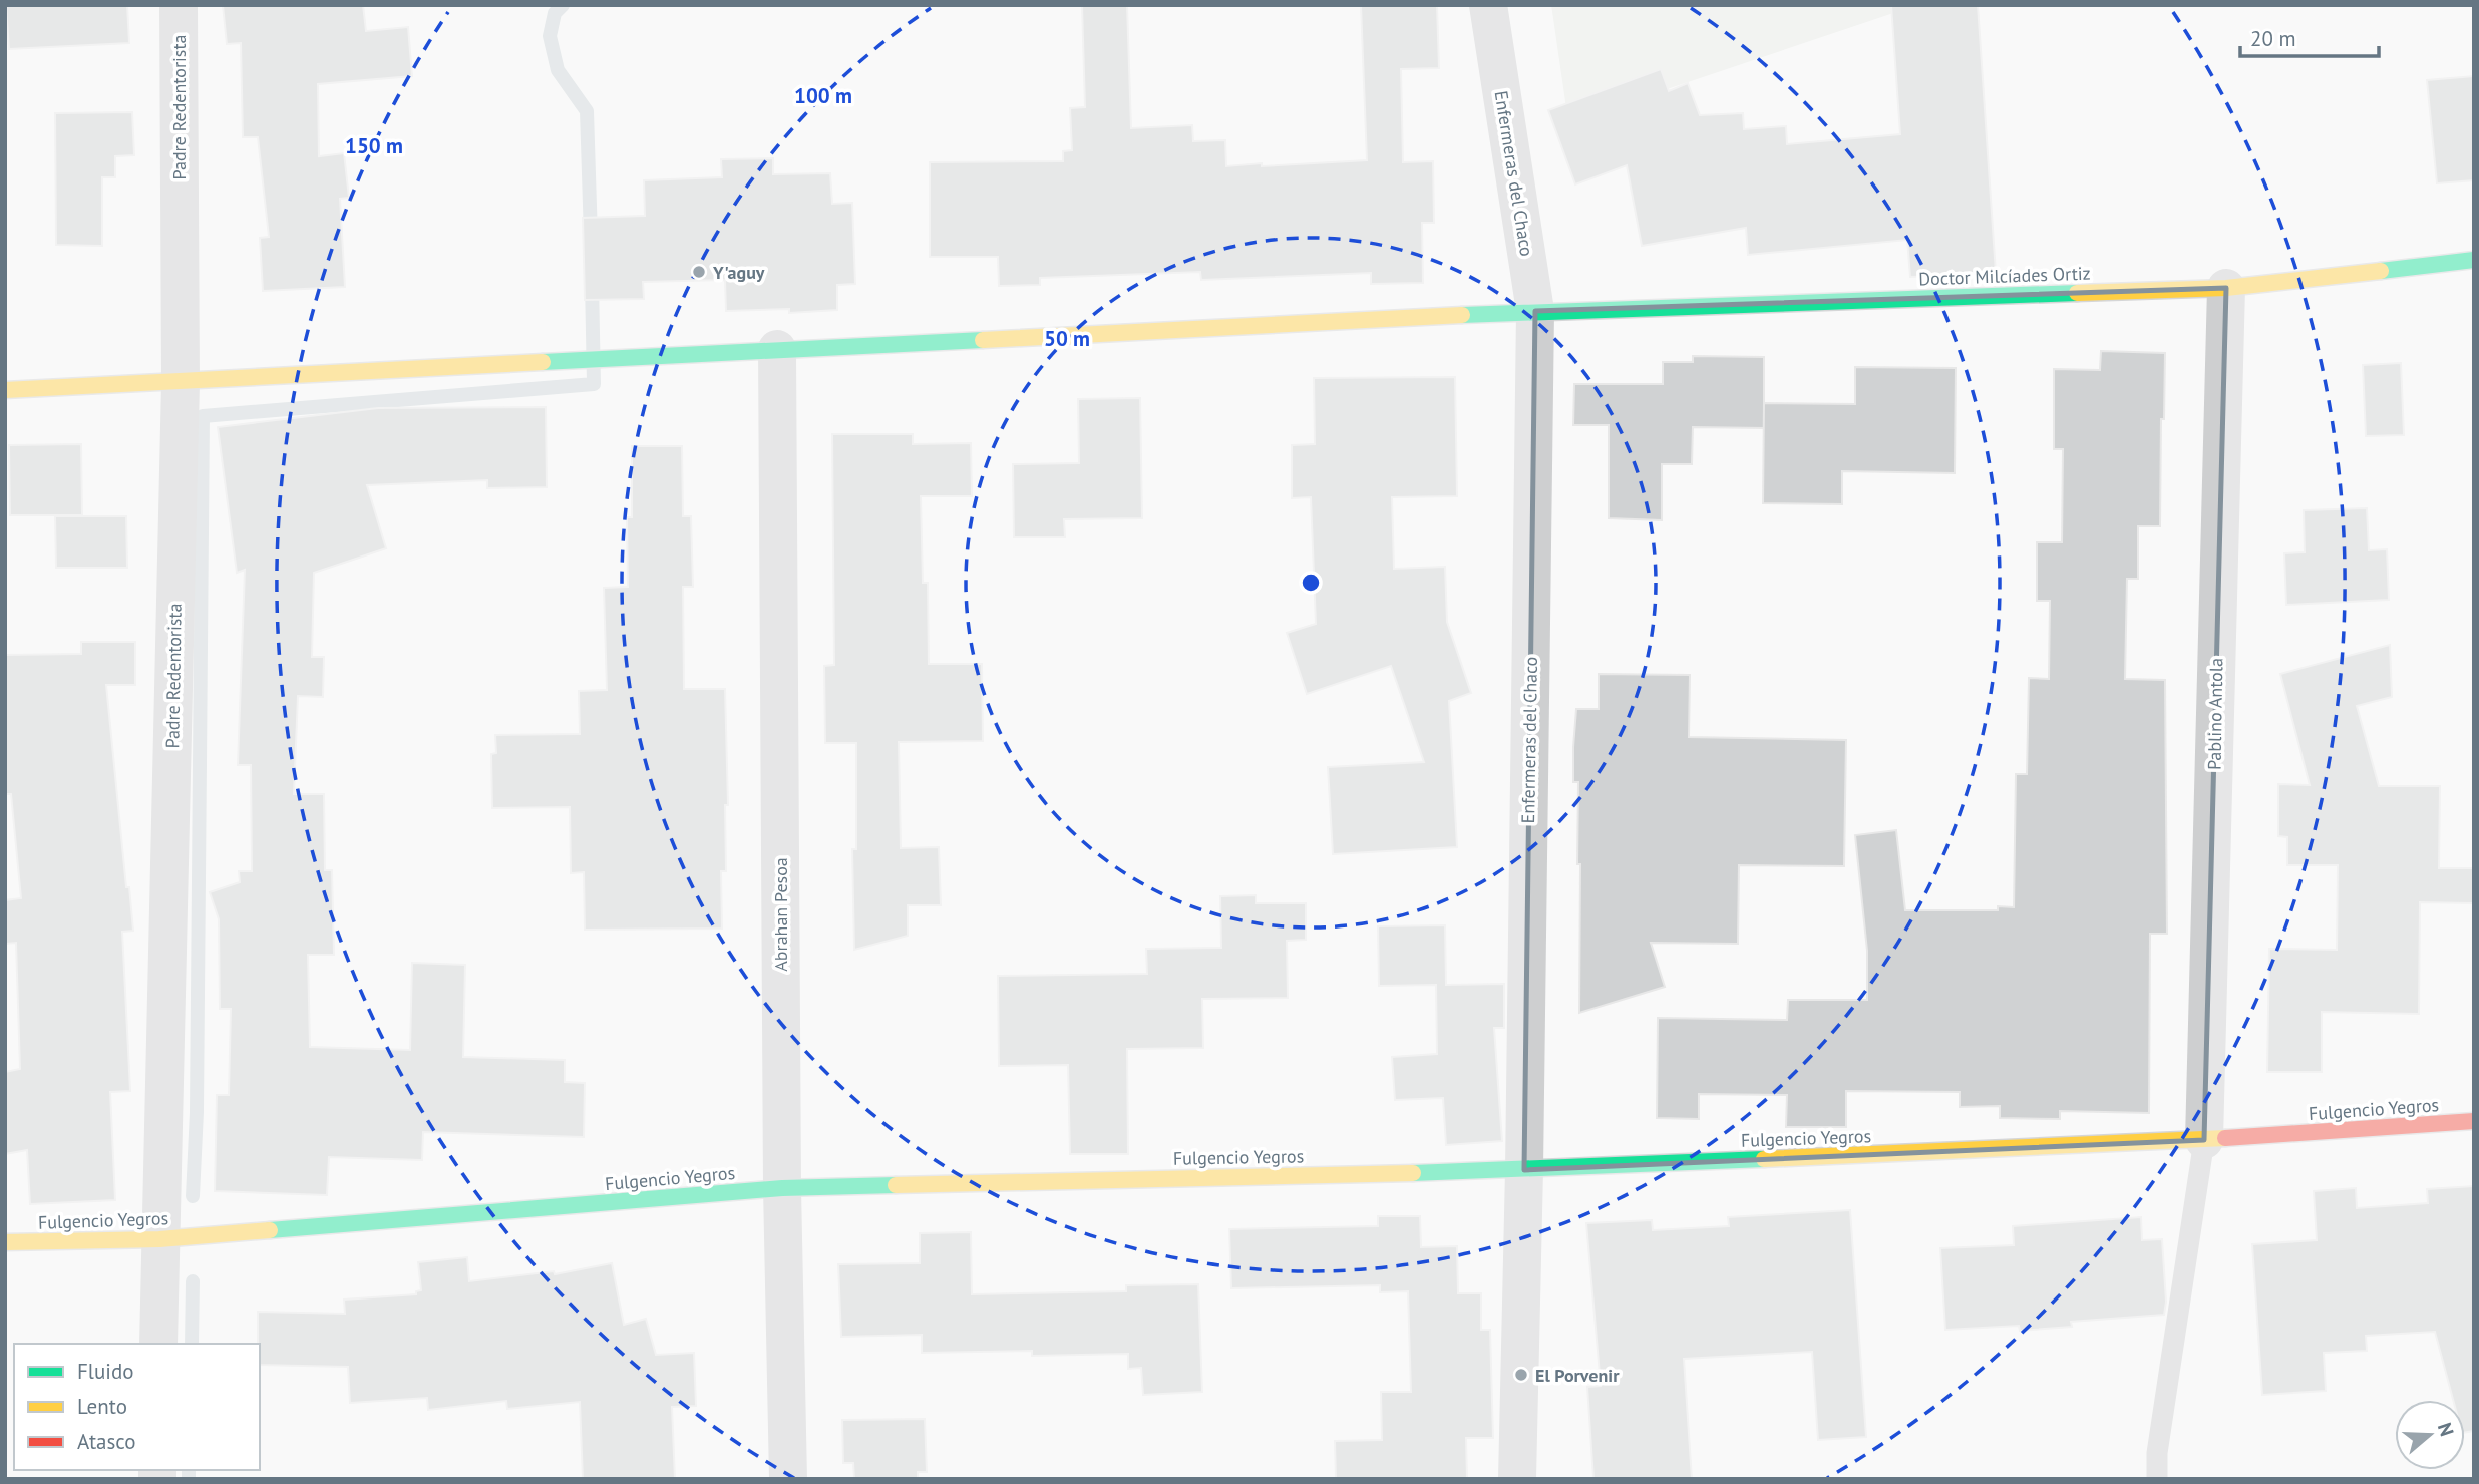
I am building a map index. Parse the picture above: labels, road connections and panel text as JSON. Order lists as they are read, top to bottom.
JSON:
{
  "streets": {
    "street": [
      "Padre Redentorista",
      "Enfermeras del Chaco",
      "Doctor Milcíades Ortiz",
      "Pablino Antola",
      "Abrahan Pesoa",
      "Fulgencio Yegros"
    ]
  },
  "crossings": [
    ["Padre Redentorista", "Doctor Milcíades Ortiz"],
    ["Padre Redentorista", "Fulgencio Yegros"],
    ["Enfermeras del Chaco", "Doctor Milcíades Ortiz"],
    ["Enfermeras del Chaco", "Fulgencio Yegros"],
    ["Doctor Milcíades Ortiz", "Pablino Antola"],
    ["Doctor Milcíades Ortiz", "Abrahan Pesoa"],
    ["Pablino Antola", "Fulgencio Yegros"],
    ["Abrahan Pesoa", "Fulgencio Yegros"]
  ],
  "places": ["Y'aguy", "El Porvenir"],
  "legend": ["Fluido", "Lento", "Atasco"],
  "scale_bar": "20 m",
  "north": "right",
  "rings": ["100 m", "150 m", "50 m"]
}
